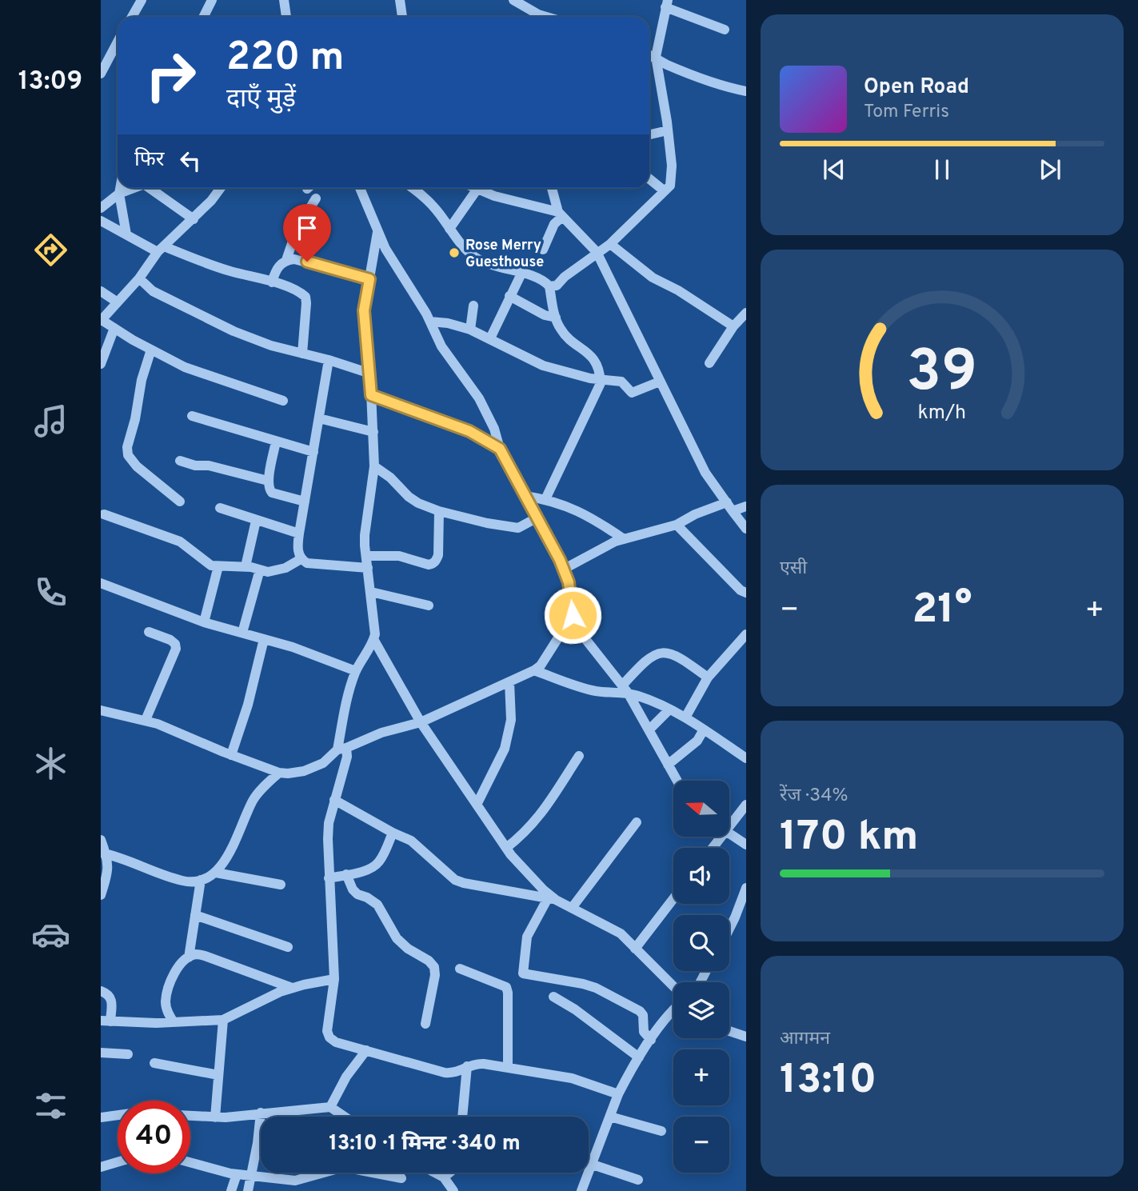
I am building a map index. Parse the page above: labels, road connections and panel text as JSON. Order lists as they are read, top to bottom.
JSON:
{
  "places": ["Rose Merry Guesthouse"],
  "north": "left",
  "page": {
    "tabs": "13:09",
    "turn": ["220 m", "दाएँ मुड़ें"],
    "song": ["Open Road", "Tom Ferris"],
    "then": "फिर",
    "tile": [
      "एसी",
      ["रेंज · 34%", "170 km"],
      ["आगमन", "13:10"]
    ],
    "heat": ["−", "21°", "+"],
    "map_buttons": ["+", "−"],
    "limit": "40",
    "trip": "13:10 · 1 मिनट · 340 m",
    "gauge": ["39", "km/h"]
  }
}
